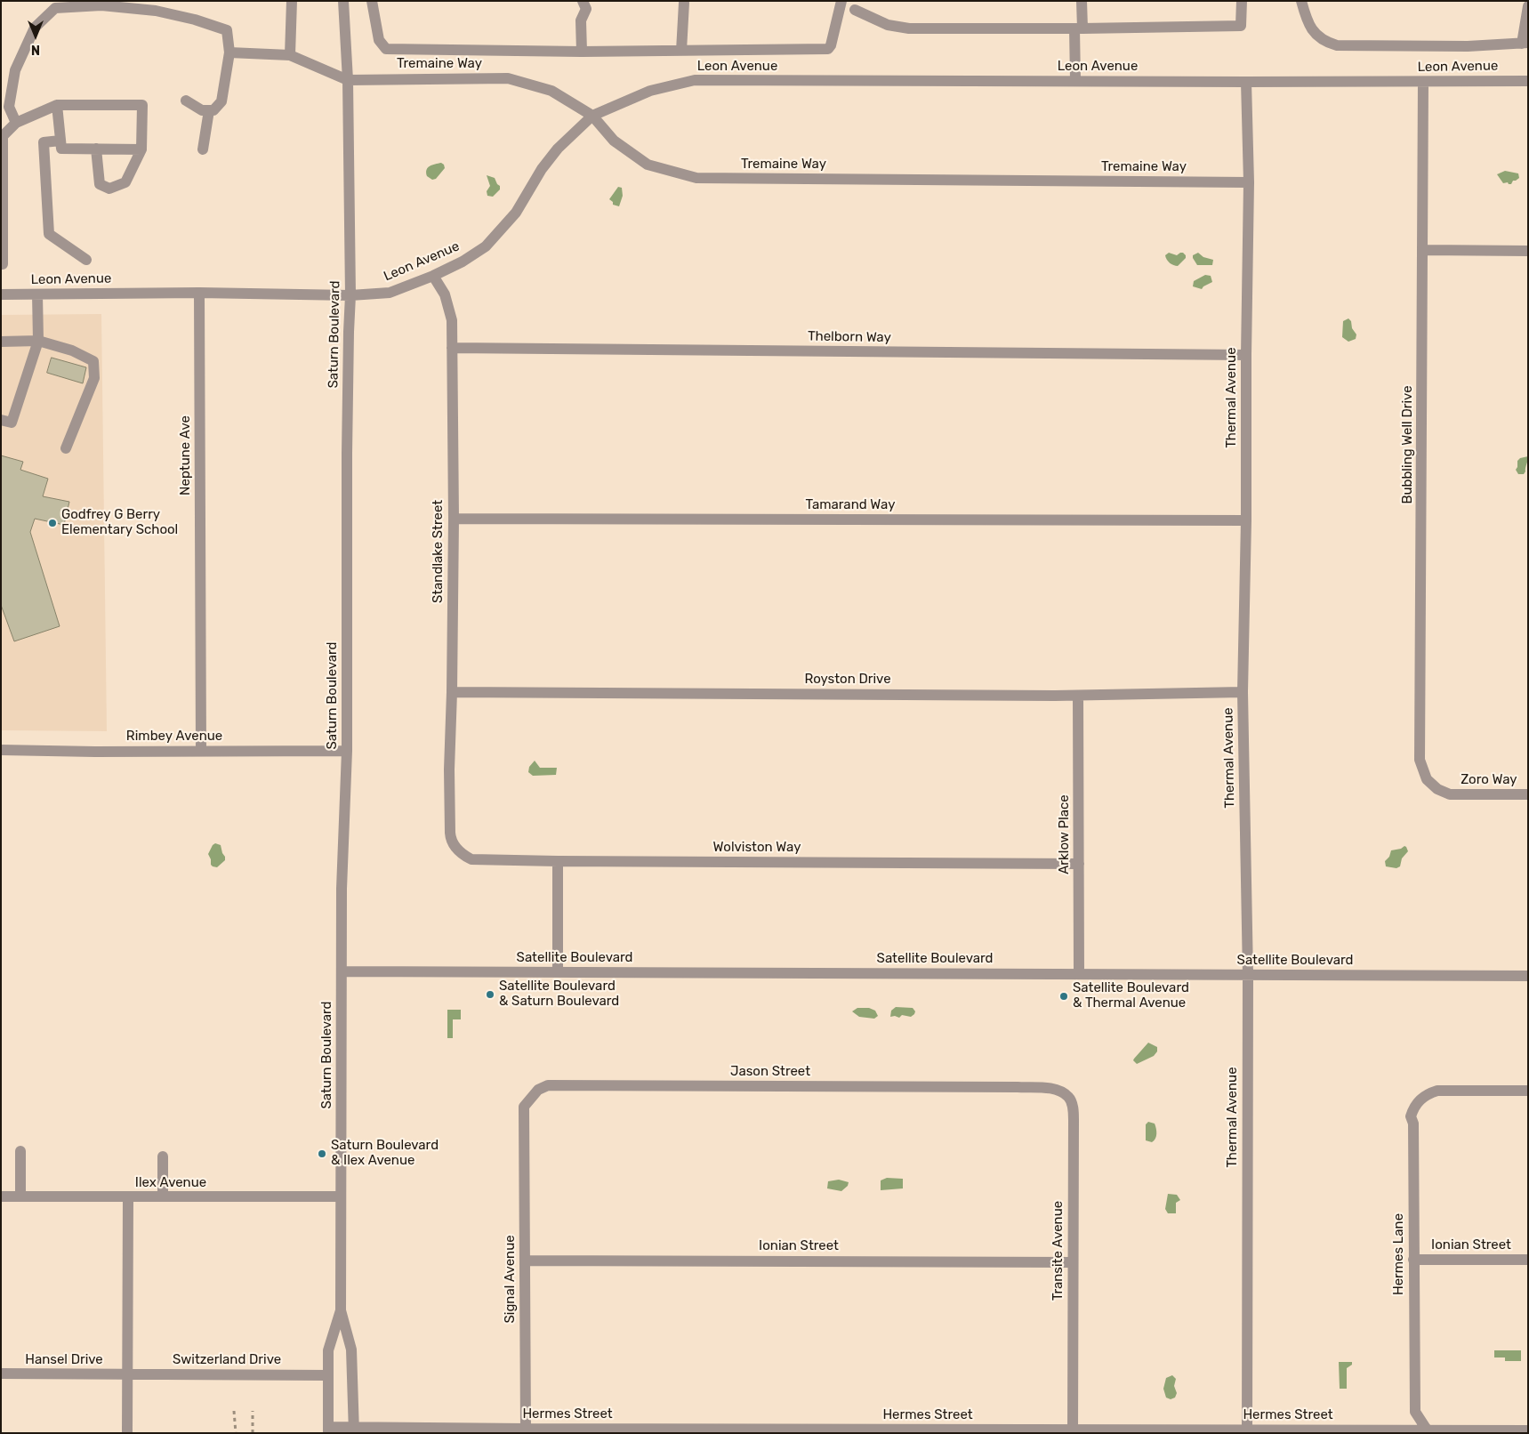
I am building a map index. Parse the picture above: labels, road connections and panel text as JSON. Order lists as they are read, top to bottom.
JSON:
{
  "streets": {
    "street": [
      "Tremaine Way",
      "Leon Avenue",
      "Saturn Boulevard",
      "Thelborn Way",
      "Thermal Avenue",
      "Bubbling Well Drive",
      "Neptune Ave",
      "Tamarand Way",
      "Standlake Street",
      "Royston Drive",
      "Rimbey Avenue",
      "Zoro Way",
      "Arklow Place",
      "Wolviston Way",
      "Satellite Boulevard",
      "Jason Street",
      "Ilex Avenue",
      "Ionian Street",
      "Transite Avenue",
      "Hermes Lane",
      "Signal Avenue",
      "Hansel Drive",
      "Switzerland Drive",
      "Hermes Street"
    ]
  },
  "crossings": [
    ["Tremaine Way", "Leon Avenue"],
    ["Tremaine Way", "Saturn Boulevard"],
    ["Tremaine Way", "Thermal Avenue"],
    ["Leon Avenue", "Saturn Boulevard"],
    ["Leon Avenue", "Thermal Avenue"],
    ["Leon Avenue", "Bubbling Well Drive"],
    ["Leon Avenue", "Neptune Ave"],
    ["Leon Avenue", "Standlake Street"],
    ["Saturn Boulevard", "Rimbey Avenue"],
    ["Saturn Boulevard", "Satellite Boulevard"],
    ["Saturn Boulevard", "Ilex Avenue"],
    ["Saturn Boulevard", "Switzerland Drive"],
    ["Saturn Boulevard", "Hermes Street"],
    ["Thelborn Way", "Thermal Avenue"],
    ["Thelborn Way", "Standlake Street"],
    ["Thermal Avenue", "Tamarand Way"],
    ["Thermal Avenue", "Royston Drive"],
    ["Thermal Avenue", "Satellite Boulevard"],
    ["Thermal Avenue", "Hermes Street"],
    ["Bubbling Well Drive", "Zoro Way"],
    ["Neptune Ave", "Rimbey Avenue"],
    ["Tamarand Way", "Standlake Street"],
    ["Standlake Street", "Royston Drive"],
    ["Standlake Street", "Wolviston Way"],
    ["Royston Drive", "Arklow Place"],
    ["Arklow Place", "Wolviston Way"],
    ["Arklow Place", "Satellite Boulevard"],
    ["Jason Street", "Transite Avenue"],
    ["Jason Street", "Signal Avenue"],
    ["Ionian Street", "Transite Avenue"],
    ["Ionian Street", "Hermes Lane"],
    ["Ionian Street", "Signal Avenue"],
    ["Transite Avenue", "Hermes Street"],
    ["Hermes Lane", "Hermes Street"],
    ["Signal Avenue", "Hermes Street"],
    ["Hansel Drive", "Switzerland Drive"]
  ],
  "places": [
    "Godfrey G Berry Elementary School",
    "Satellite Boulevard & Saturn Boulevard",
    "Satellite Boulevard & Thermal Avenue",
    "Saturn Boulevard & Ilex Avenue"
  ],
  "north": "bottom"
}
